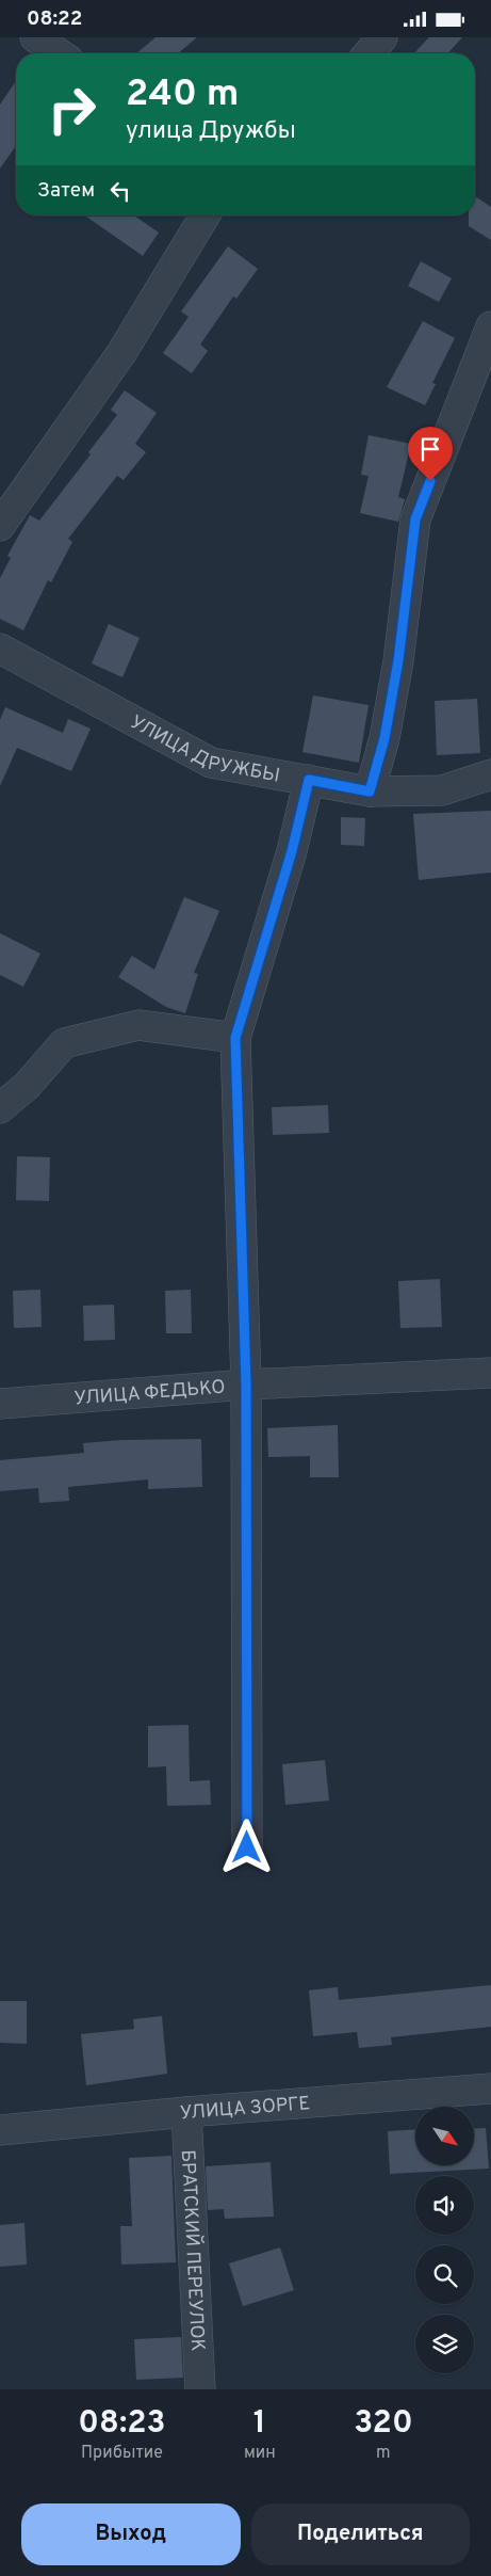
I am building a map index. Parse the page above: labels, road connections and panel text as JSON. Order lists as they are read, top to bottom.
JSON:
{
  "streets": {
    "street": [
      "УЛИЦА ДРУЖБЫ",
      "УЛИЦА ФЕДЬКО",
      "УЛИЦА ЗОРГЕ",
      "БРАТСКИЙ ПЕРЕУЛОК"
    ]
  },
  "crossings": [
    ["УЛИЦА ЗОРГЕ", "БРАТСКИЙ ПЕРЕУЛОК"]
  ],
  "north": "bottom right",
  "page": {
    "status": "08:22",
    "turn": ["240 m", "улица Дружбы"],
    "then": "Затем",
    "eta": [
      "08:23",
      "Прибытие",
      "1",
      "мин",
      "320",
      "m"
    ],
    "buttons": ["Выход", "Поделиться"]
  }
}
